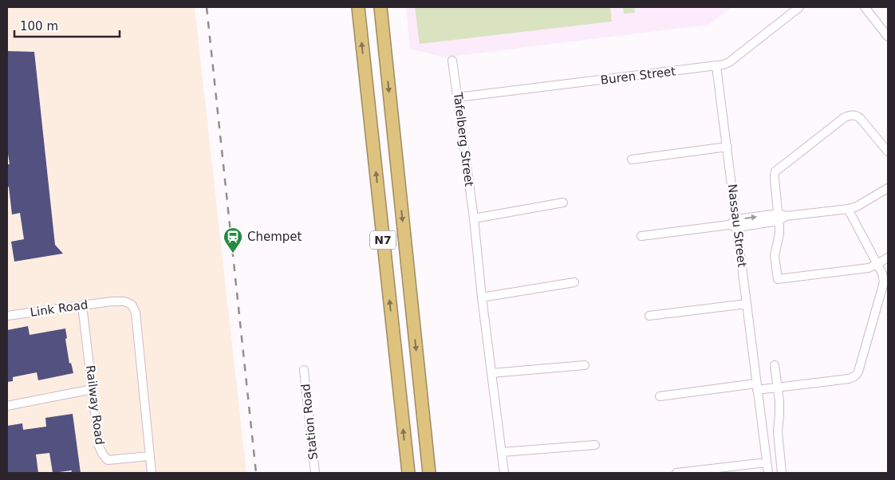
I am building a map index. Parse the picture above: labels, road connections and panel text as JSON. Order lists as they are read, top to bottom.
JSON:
{
  "streets": {
    "highway": ["N7"],
    "street": [
      "Buren Street",
      "Tafelberg Street",
      "Nassau Street",
      "Link Road",
      "Railway Road",
      "Station Road"
    ]
  },
  "crossings": [
    ["Buren Street", "Tafelberg Street"],
    ["Buren Street", "Nassau Street"],
    ["Link Road", "Railway Road"]
  ],
  "places": {
    "station": ["Chempet"]
  },
  "scale_bar": "100 m"
}
